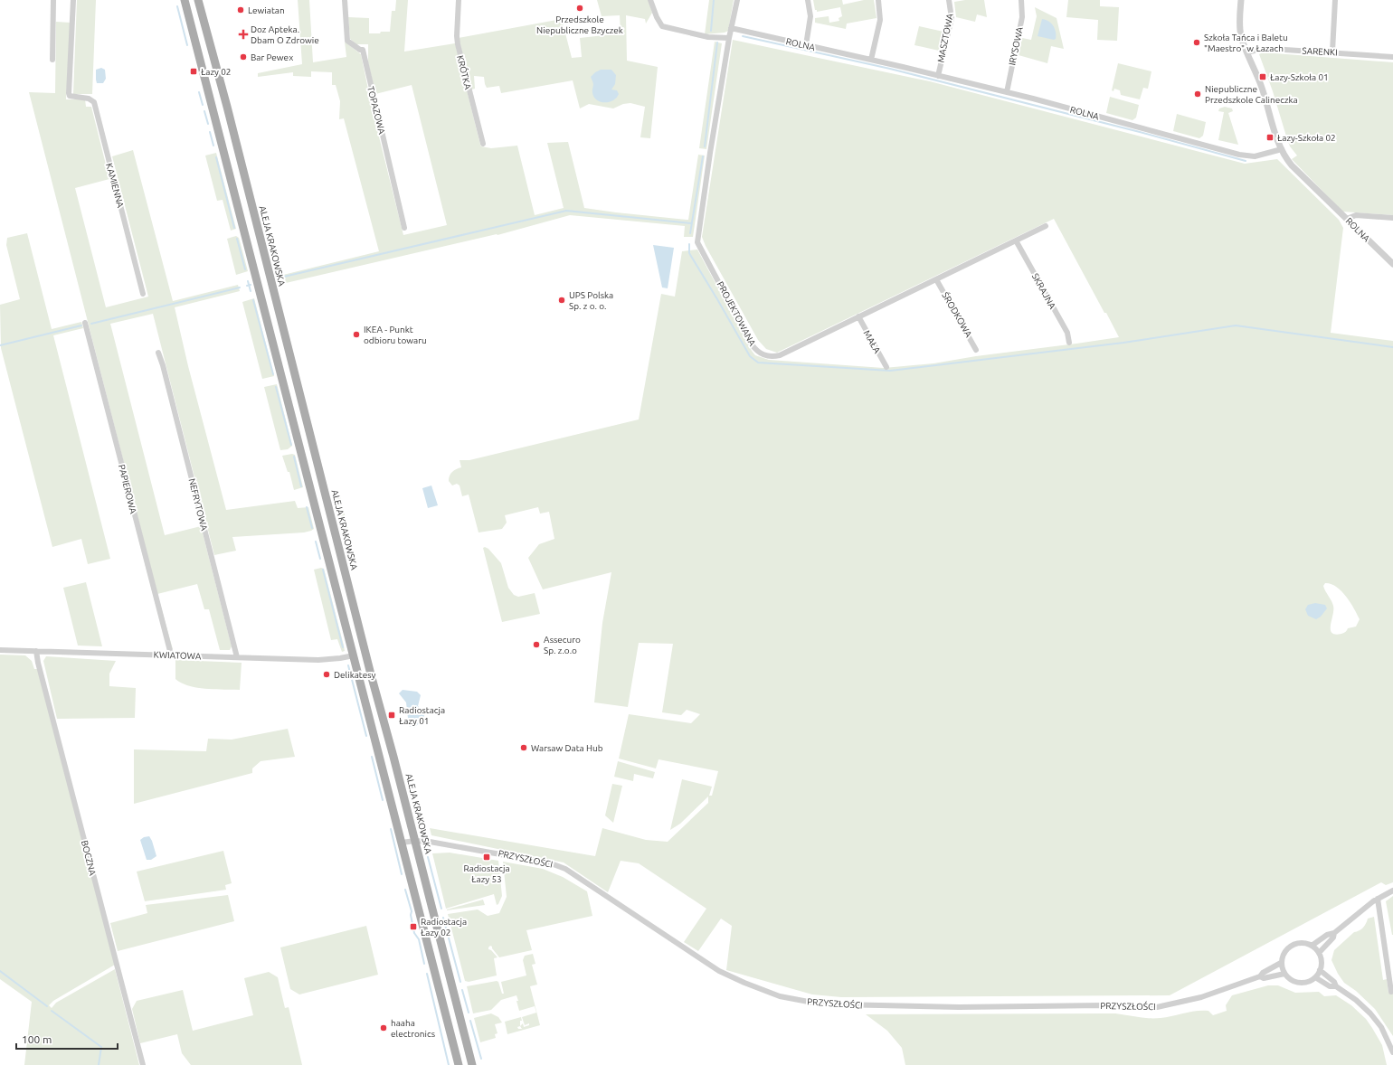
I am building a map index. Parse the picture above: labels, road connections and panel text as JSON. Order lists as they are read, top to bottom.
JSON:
{
  "streets": {
    "main road": ["ALEJA KRAKOWSKA"],
    "street": [
      "MASZTOWA",
      "ROLNA",
      "IRYSOWA",
      "SARENKI",
      "KRÓTKA",
      "TOPAZOWA",
      "KAMIENNA",
      "SKRAJNA",
      "PROJEKTOWANA",
      "ŚRODKOWA",
      "MAŁA",
      "PAPIEROWA",
      "NEFRYTOWA",
      "KWIATOWA",
      "BOCZNA",
      "PRZYSZŁOŚCI"
    ]
  },
  "crossings": [
    ["MASZTOWA", "ROLNA"],
    ["ROLNA", "IRYSOWA"],
    ["ROLNA", "PROJEKTOWANA"],
    ["ALEJA KRAKOWSKA", "PRZYSZŁOŚCI"],
    ["SKRAJNA", "PROJEKTOWANA"],
    ["PROJEKTOWANA", "ŚRODKOWA"],
    ["PROJEKTOWANA", "MAŁA"],
    ["PAPIEROWA", "KWIATOWA"],
    ["NEFRYTOWA", "KWIATOWA"],
    ["KWIATOWA", "BOCZNA"]
  ],
  "places": {
    "other": [
      "Przedszkole Niepubliczne Bzyczek",
      "Lewiatan",
      "Szkoła Tańca i Baletu \"Maestro\" w Łazach",
      "Bar Pewex",
      "Niepubliczne Przedszkole Calineczka",
      "UPS Polska Sp. z o. o.",
      "IKEA - Punkt odbioru towaru",
      "Assecuro Sp. z.o.o",
      "Delikatesy",
      "Warsaw Data Hub",
      "haaha electronics"
    ],
    "health": ["Doz Apteka. Dbam O Zdrowie"],
    "transit": [
      "Łazy 02",
      "Łazy-Szkoła 01",
      "Łazy-Szkoła 02",
      "Radiostacja Łazy 01",
      "Radiostacja Łazy 53",
      "Radiostacja Łazy 02"
    ]
  },
  "scale_bar": "100 m"
}
